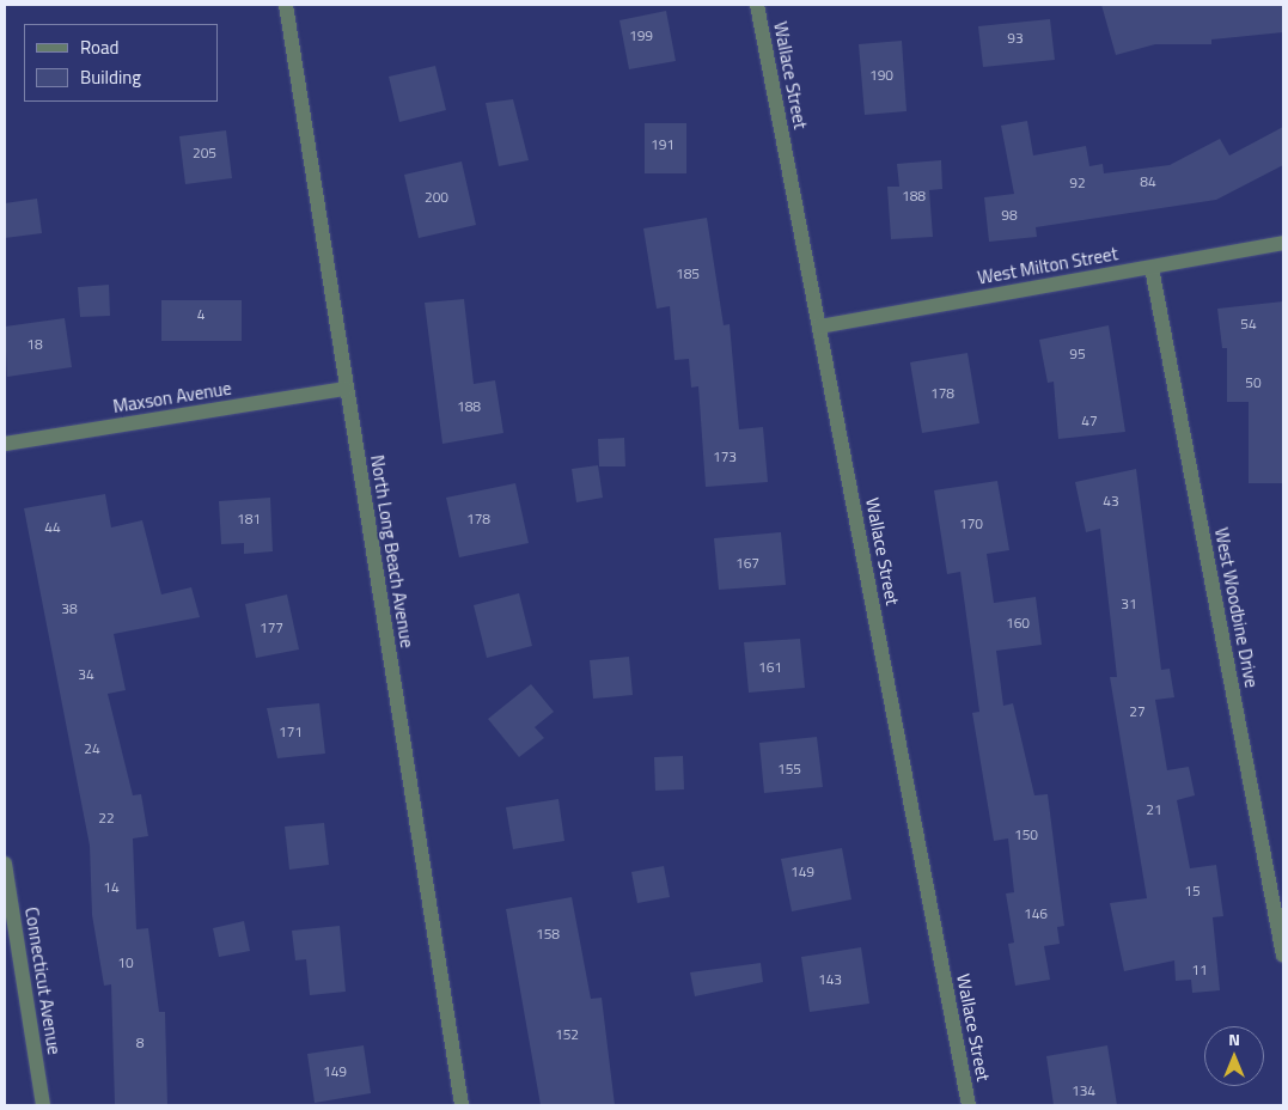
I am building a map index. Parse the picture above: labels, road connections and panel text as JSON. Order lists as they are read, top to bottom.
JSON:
{
  "streets": {
    "street": [
      "Wallace Street",
      "West Milton Street",
      "Maxson Avenue",
      "North Long Beach Avenue",
      "West Woodbine Drive",
      "Connecticut Avenue"
    ]
  },
  "crossings": [
    ["Wallace Street", "West Milton Street"],
    ["West Milton Street", "West Woodbine Drive"],
    ["Maxson Avenue", "North Long Beach Avenue"]
  ],
  "house_numbers": [
    "199",
    "93",
    "190",
    "191",
    "205",
    "84",
    "92",
    "188",
    "200",
    "98",
    "185",
    "4",
    "54",
    "18",
    "95",
    "50",
    "178",
    "188",
    "47",
    "173",
    "43",
    "181",
    "178",
    "170",
    "44",
    "167",
    "31",
    "38",
    "160",
    "177",
    "161",
    "34",
    "27",
    "171",
    "24",
    "155",
    "21",
    "22",
    "150",
    "149",
    "14",
    "15",
    "146",
    "158",
    "10",
    "11",
    "143",
    "152",
    "8",
    "149",
    "134"
  ],
  "legend": ["Road", "Building"],
  "north": "top"
}
